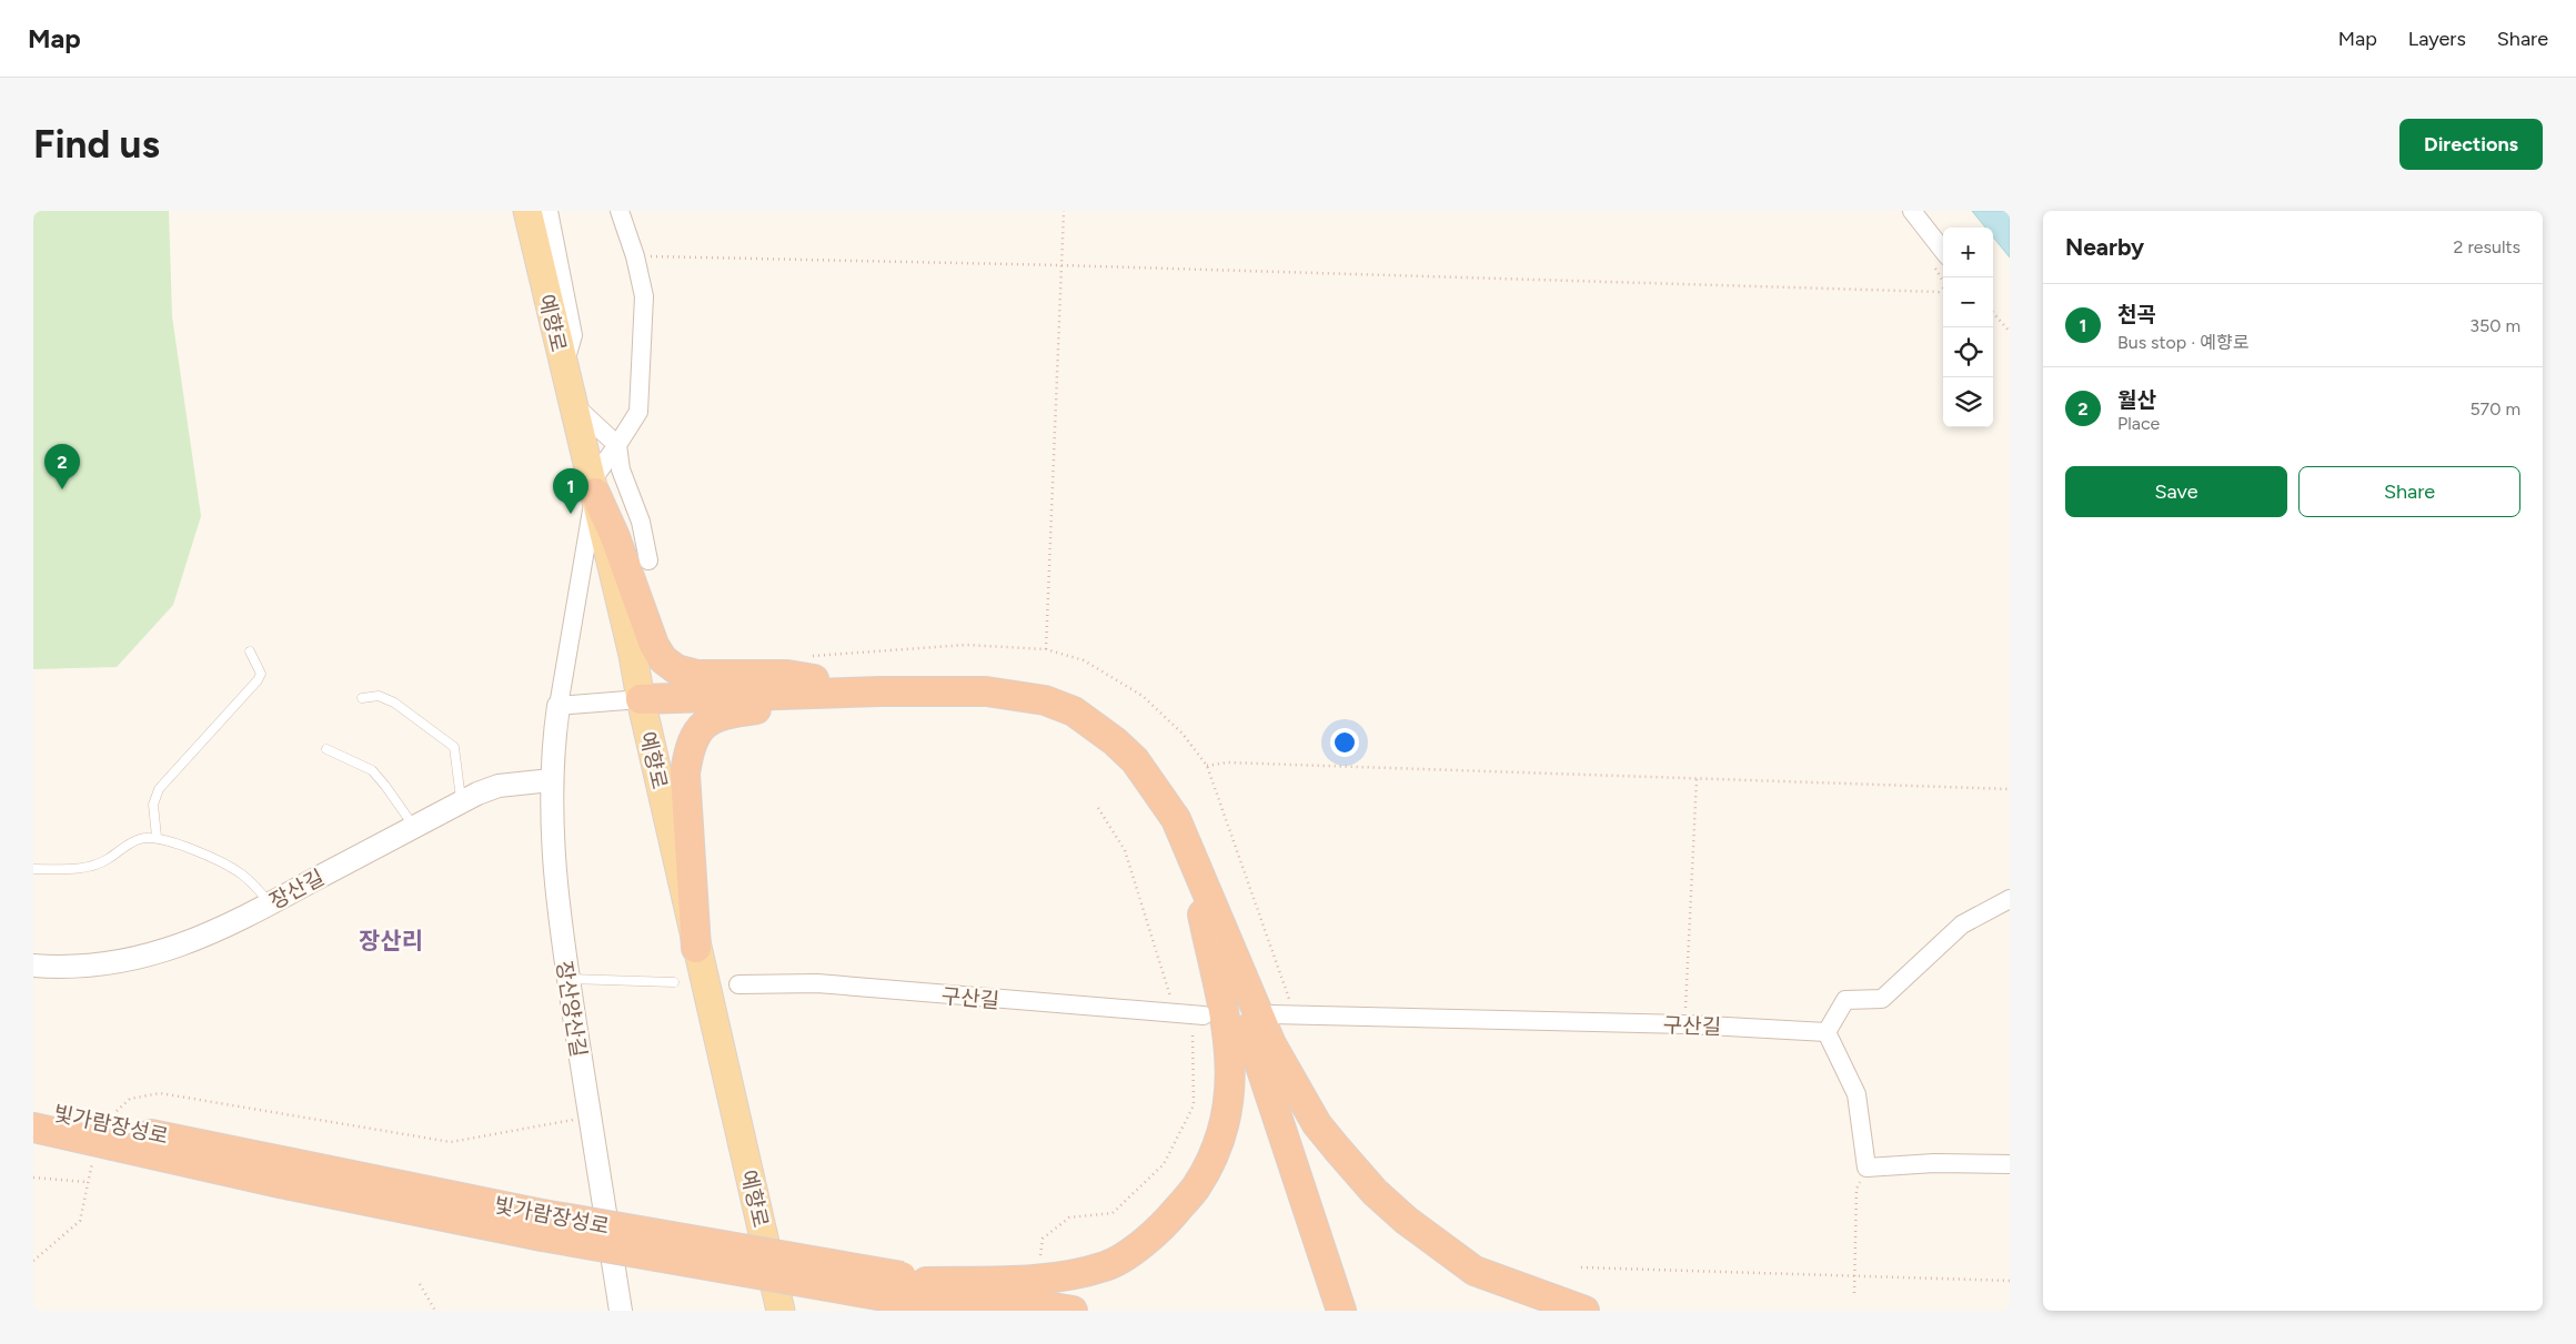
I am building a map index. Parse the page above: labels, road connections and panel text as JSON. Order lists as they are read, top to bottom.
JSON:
{
  "streets": {
    "highway": ["빛가람장성로"],
    "main road": ["예향로"],
    "street": ["장산길", "구산길", "장산양산길"]
  },
  "crossings": [
    ["장산길", "장산양산길"]
  ],
  "districts": ["장산리"],
  "page": {
    "header": "Map",
    "nav": ["Map", "Layers", "Share"],
    "buttons": [
      "Directions",
      ["Save", "Share"]
    ],
    "title": "Find us",
    "heading": ["Nearby", "2 results"],
    "map_buttons": ["+", "−"],
    "list": [
      {
        "mark": "1",
        "name": "천곡",
        "note": "Bus stop · 예향로",
        "value": "350 m"
      },
      {
        "mark": "2",
        "name": "월산",
        "note": "Place",
        "value": "570 m"
      }
    ],
    "pins": ["2", "1"]
  }
}
